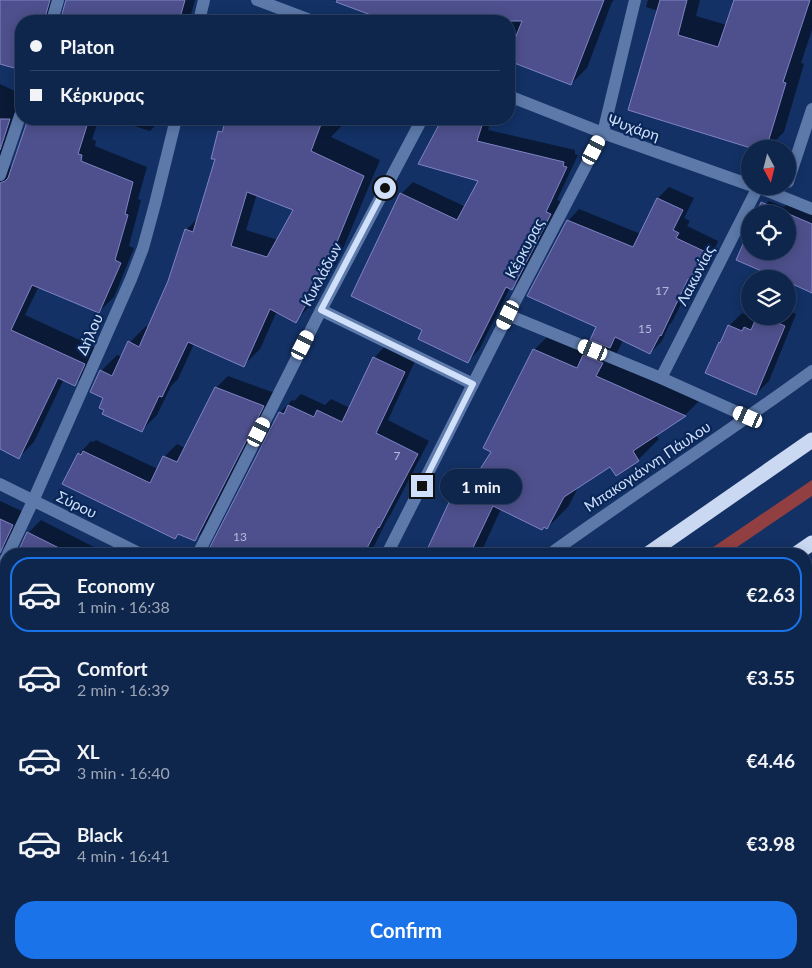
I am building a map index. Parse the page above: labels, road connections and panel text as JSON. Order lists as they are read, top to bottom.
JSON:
{
  "streets": {
    "street": [
      "Ψυχάρη",
      "Κέρκυρας",
      "Κυκλάδων",
      "Λακωνίας",
      "Δήλου",
      "Μπακογιάννη Πάυλου",
      "Σύρου"
    ]
  },
  "crossings": [
    ["Ψυχάρη", "Κέρκυρας"],
    ["Δήλου", "Σύρου"]
  ],
  "house_numbers": [
    "17",
    "15",
    "7",
    "13"
  ],
  "north": "bottom",
  "page": {
    "banner": ["Platon", "Κέρκυρας"],
    "bubble": "1 min",
    "list": [
      {
        "name": "Economy",
        "note": "1 min · 16:38",
        "value": "€2.63"
      },
      {
        "name": "Comfort",
        "note": "2 min · 16:39",
        "value": "€3.55"
      },
      {
        "name": "XL",
        "note": "3 min · 16:40",
        "value": "€4.46"
      },
      {
        "name": "Black",
        "note": "4 min · 16:41",
        "value": "€3.98"
      }
    ],
    "buttons": "Confirm"
  }
}
